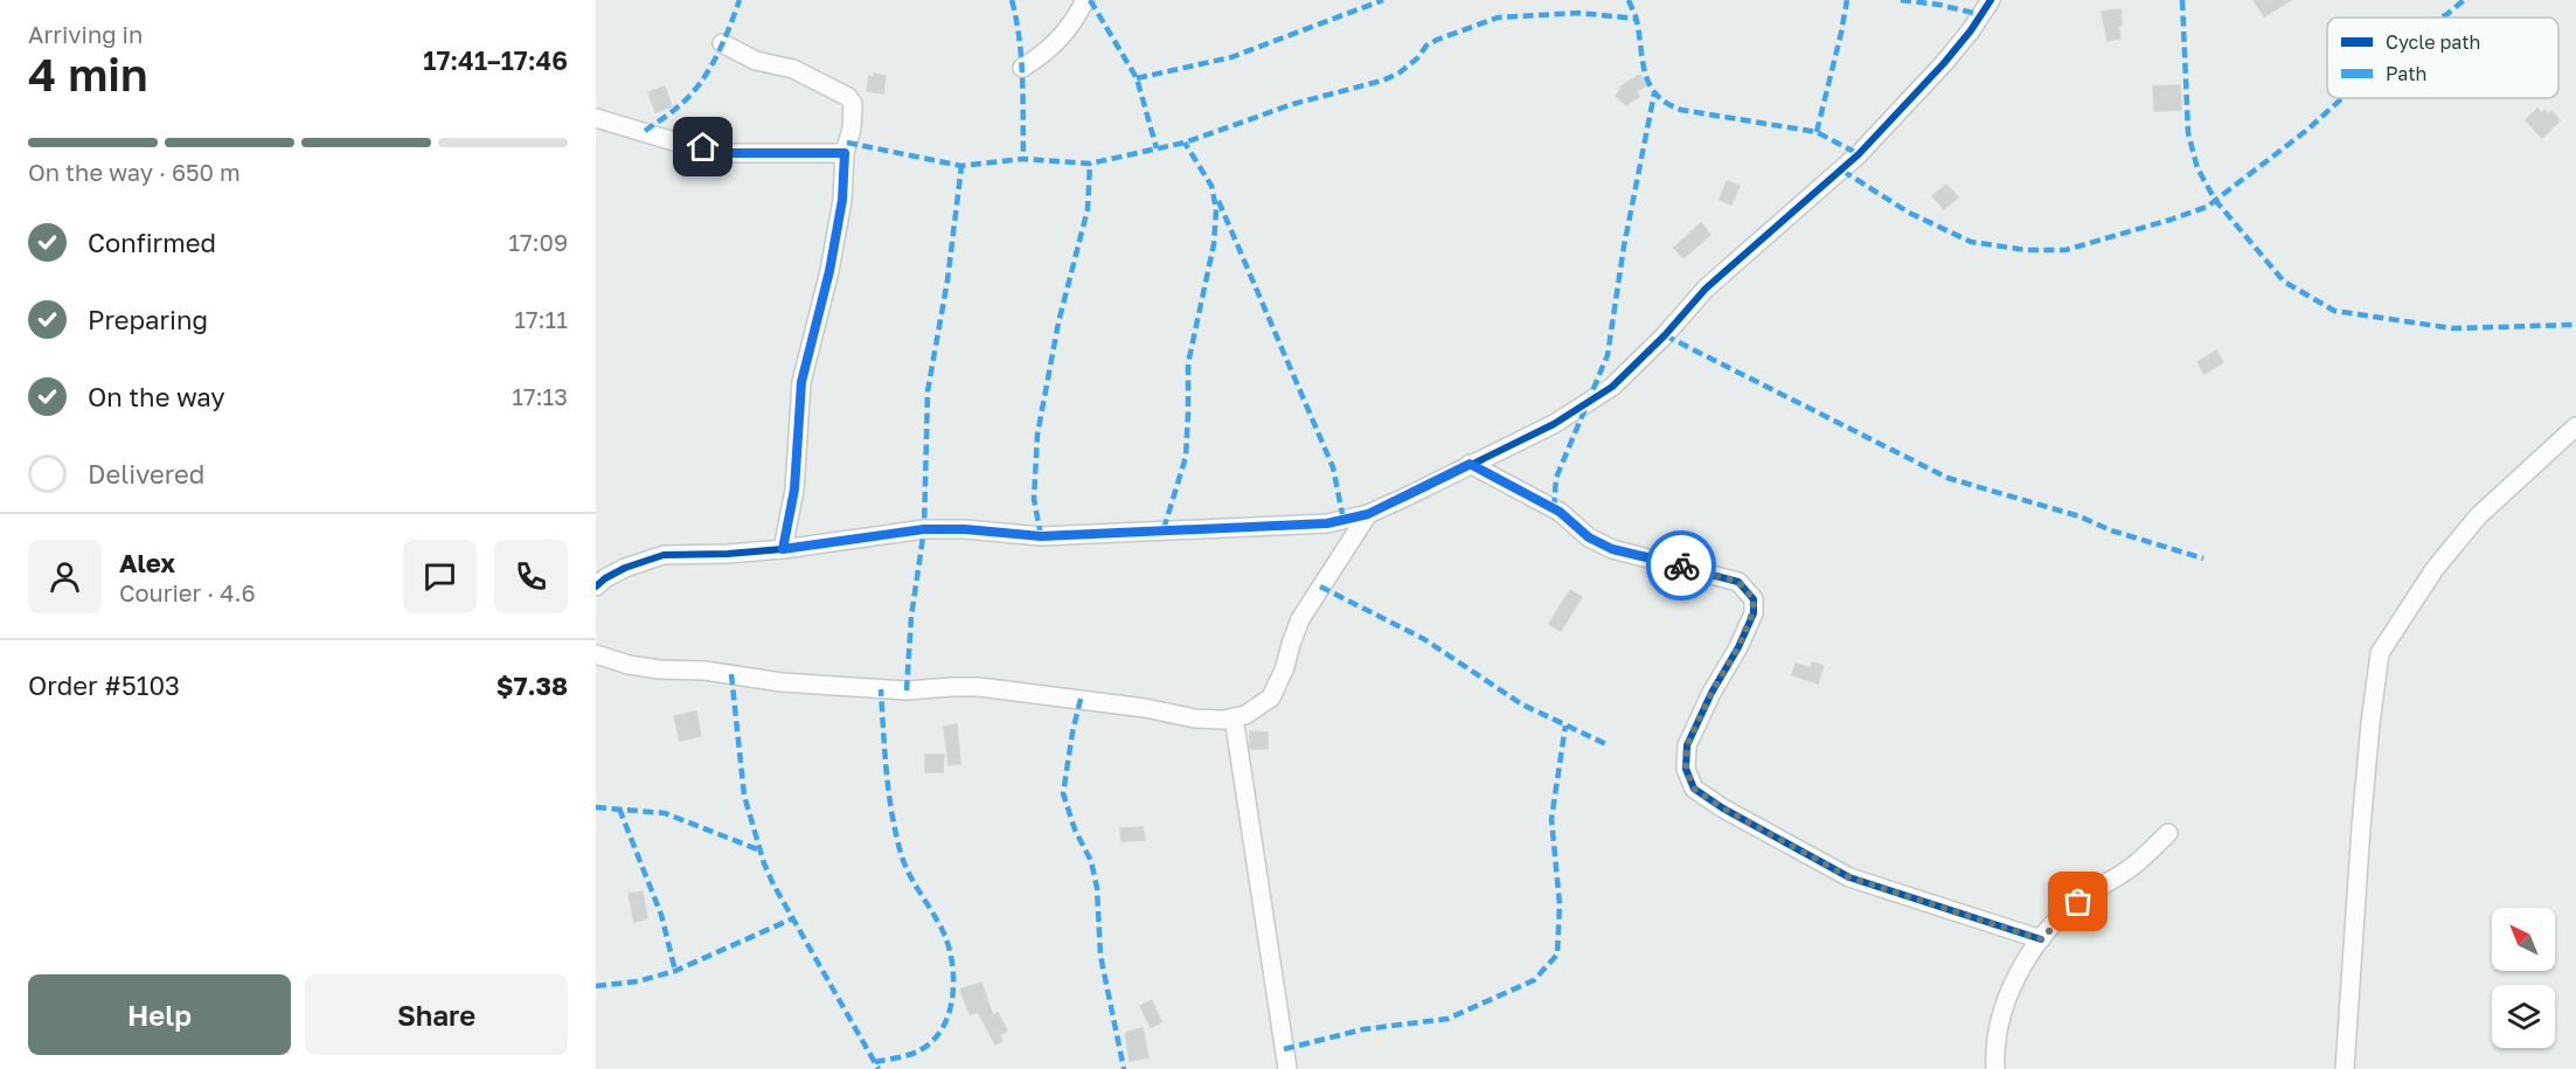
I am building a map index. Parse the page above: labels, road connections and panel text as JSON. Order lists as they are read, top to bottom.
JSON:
{
  "legend": ["Cycle path", "Path"],
  "north": "top left",
  "page": {
    "heading": ["4 min", "Arriving in", "17:41–17:46"],
    "panel": [
      "Alex",
      "Courier · 4.6",
      "Order #5103",
      "$7.38"
    ],
    "bar": "On the way · 650 m",
    "list": [
      ["Confirmed", "17:09"],
      ["Preparing", "17:11"],
      ["On the way", "17:13"],
      "Delivered"
    ],
    "buttons": ["Help", "Share"]
  }
}
